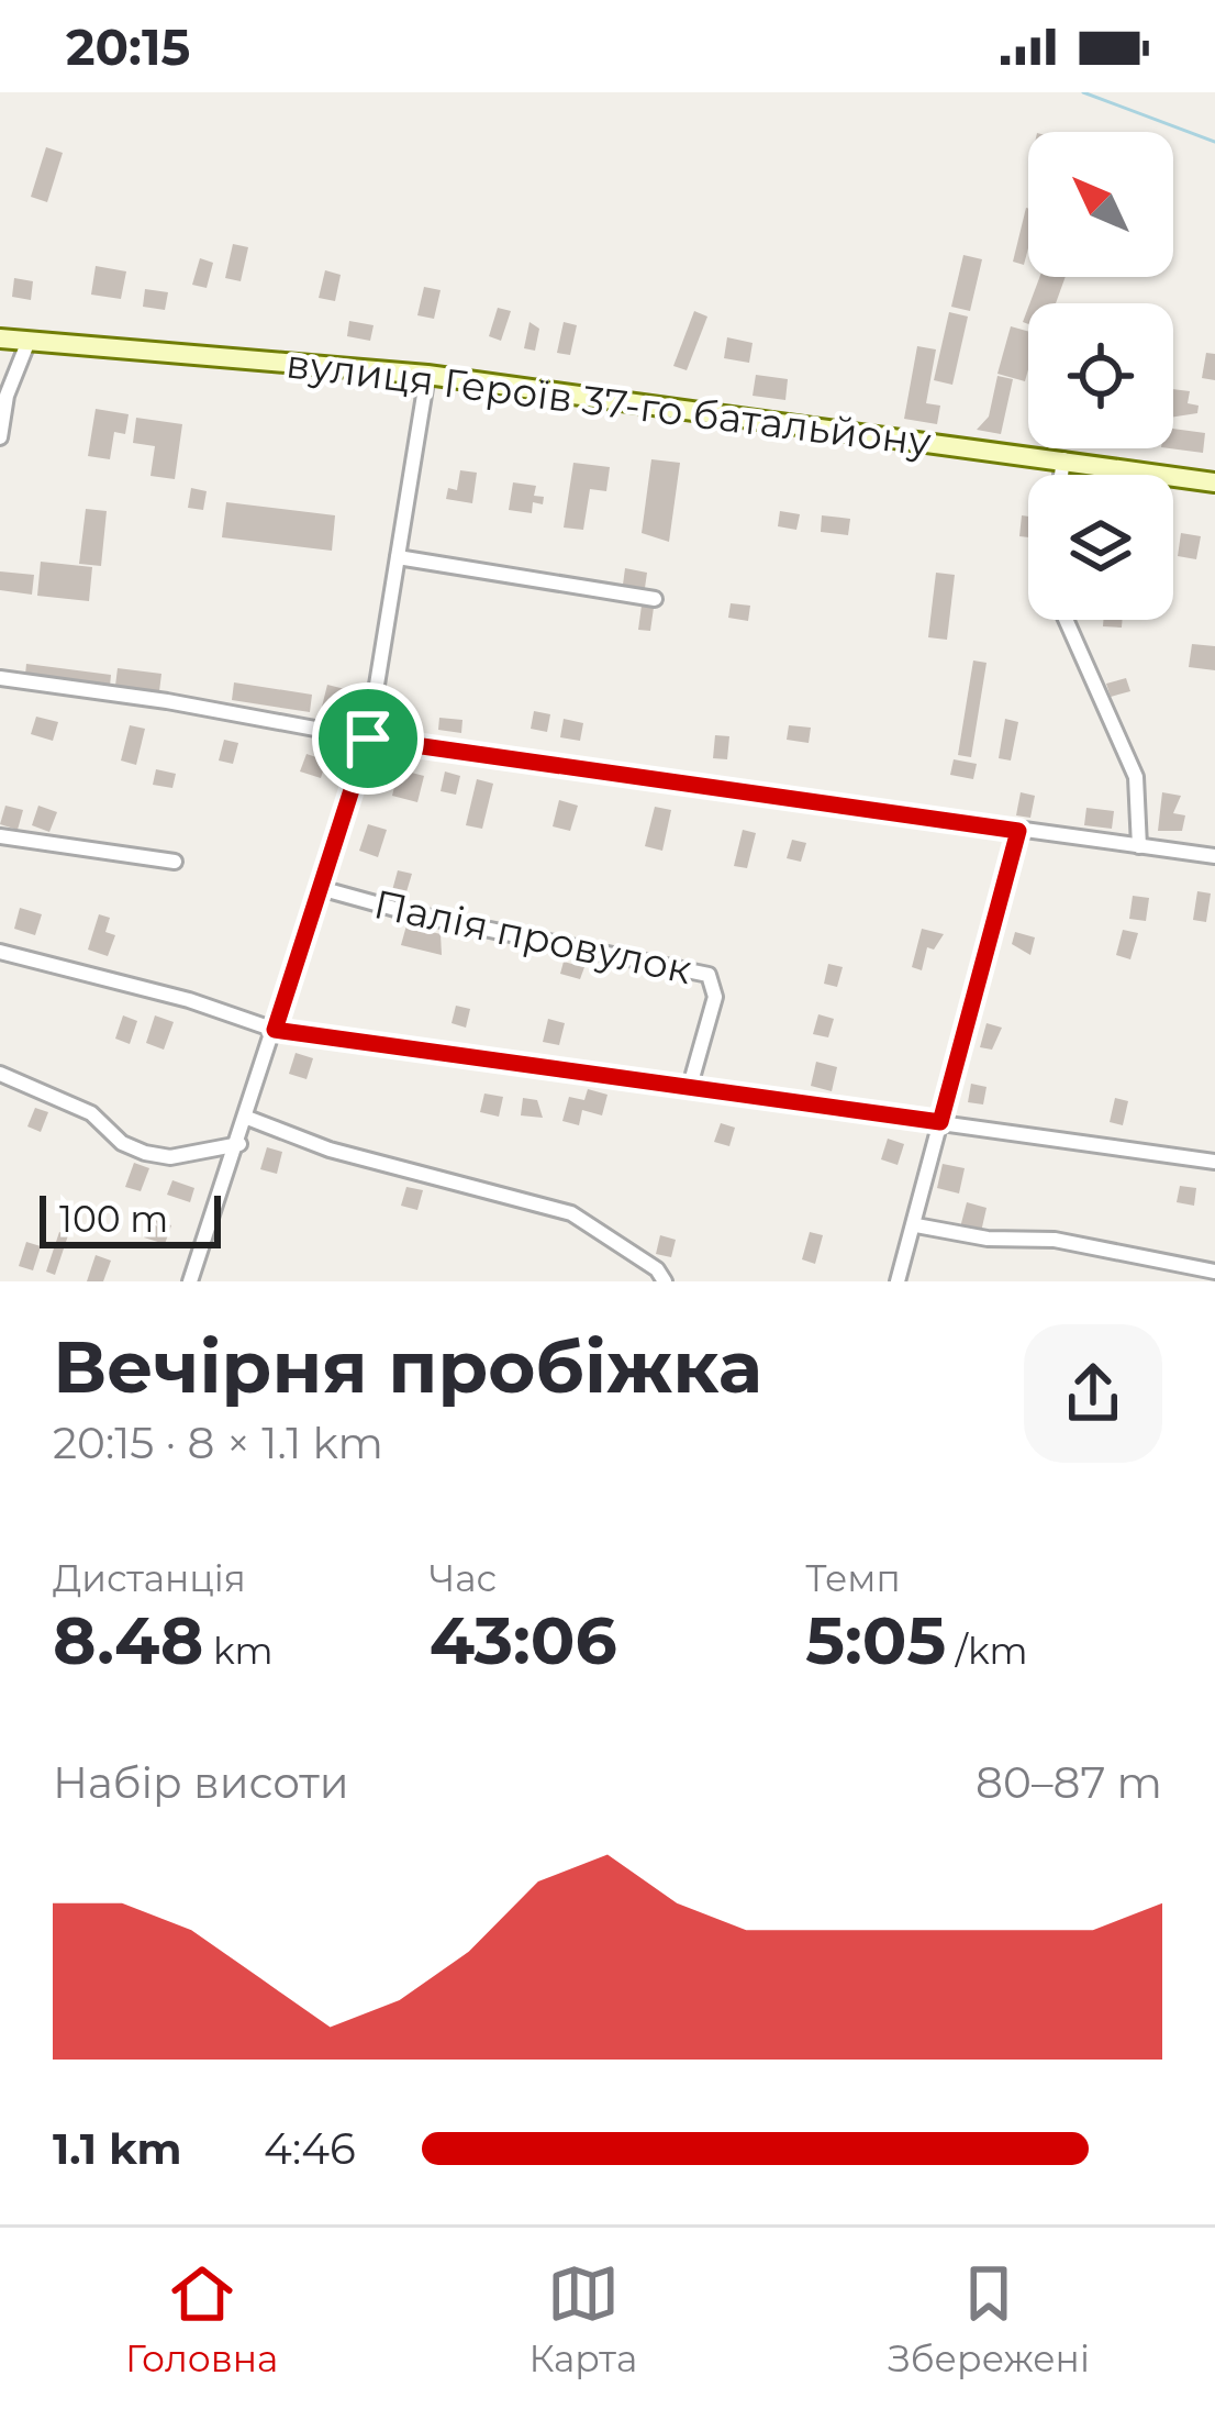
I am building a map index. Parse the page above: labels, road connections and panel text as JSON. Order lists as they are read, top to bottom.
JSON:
{
  "streets": {
    "street": ["вулиця Героїв 37-го батальйону", "Палія провулок"]
  },
  "scale_bar": "100 m",
  "north": "top left",
  "page": {
    "status": "20:15",
    "scale": "100 m",
    "heading": ["Вечірня пробіжка", "20:15 · 8 × 1.1 km"],
    "stats": [
      ["Дистанція", "8.48 km"],
      ["Час", "43:06"],
      ["Темп", "5:05 /km"]
    ],
    "chart": ["Набір висоти", "80–87 m"],
    "list": [
      {
        "name": "1.1 km",
        "note": "4:46"
      }
    ],
    "tabs": ["Головна", "Карта", "Збережені"]
  }
}
